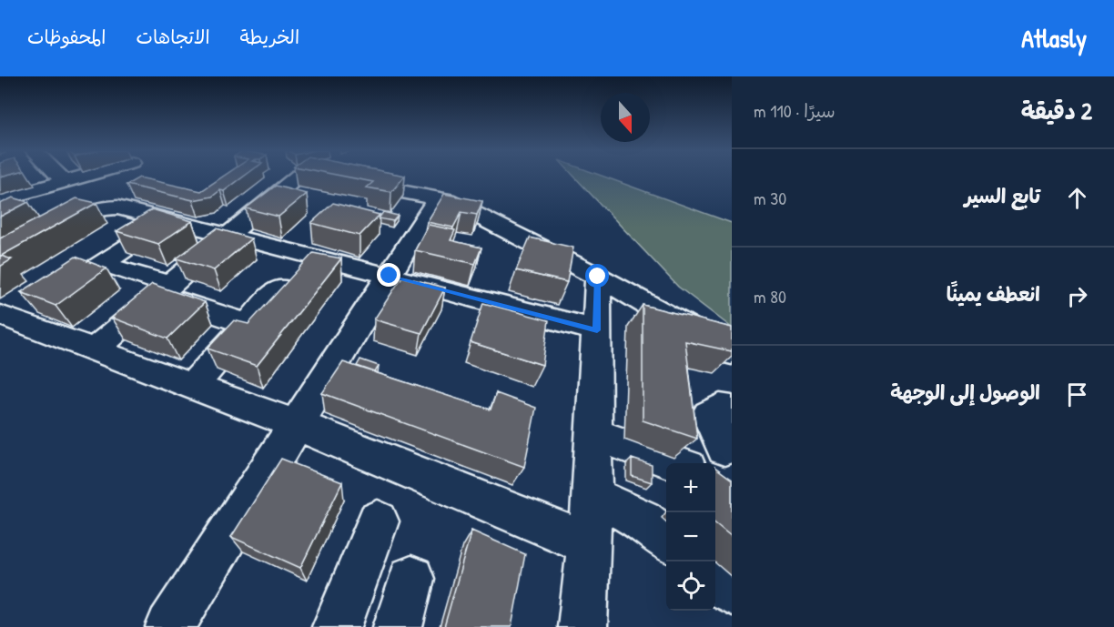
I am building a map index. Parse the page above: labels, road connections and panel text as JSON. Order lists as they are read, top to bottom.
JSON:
{
  "north": "bottom",
  "page": {
    "header": "Atlasly",
    "nav": ["الخريطة", "الاتجاهات", "المحفوظات"],
    "heading": ["2 دقيقة", "سيرًا · 110 m"],
    "list": [
      ["تابع السير", "30 m"],
      ["انعطف يمينًا", "80 m"],
      "الوصول إلى الوجهة"
    ],
    "map_buttons": ["+", "−"]
  }
}
